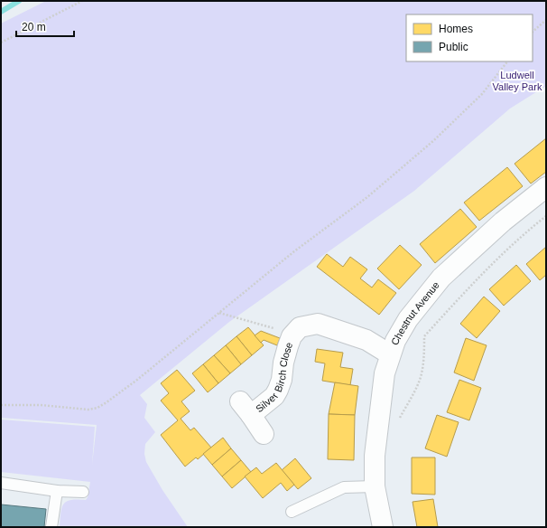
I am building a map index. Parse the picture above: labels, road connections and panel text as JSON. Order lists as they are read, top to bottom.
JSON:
{
  "streets": {
    "street": ["Chestnut Avenue", "Silver Birch Close"]
  },
  "parks": ["Ludwell Valley Park"],
  "legend": ["Homes", "Public"],
  "scale_bar": "20 m"
}
